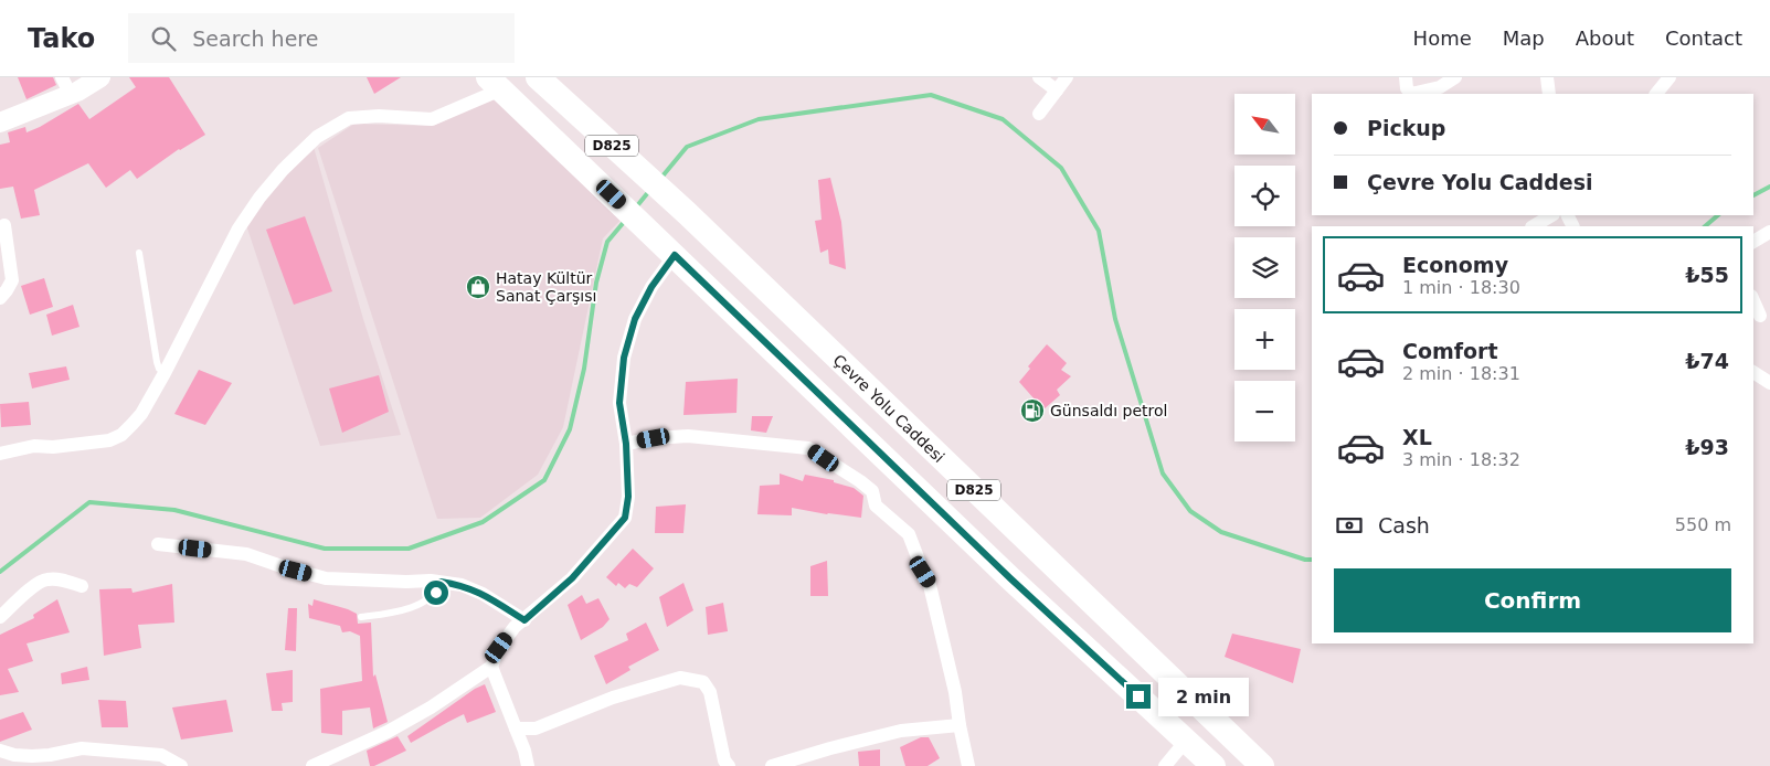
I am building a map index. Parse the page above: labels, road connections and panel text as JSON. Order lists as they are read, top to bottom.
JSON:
{
  "streets": {
    "highway": ["D825", "Çevre Yolu Caddesi"]
  },
  "places": {
    "shop": ["Hatay Kültür Sanat Çarşısı"],
    "fuel station": ["Günsaldı petrol"]
  },
  "north": "top left",
  "page": {
    "header": "Tako",
    "search": "Search here",
    "nav": [
      "Home",
      "Map",
      "About",
      "Contact"
    ],
    "map_buttons": ["+", "−"],
    "banner": ["Pickup", "Çevre Yolu Caddesi"],
    "list": [
      {
        "name": "Economy",
        "note": "1 min · 18:30",
        "value": "₺55"
      },
      {
        "name": "Comfort",
        "note": "2 min · 18:31",
        "value": "₺74"
      },
      {
        "name": "XL",
        "note": "3 min · 18:32",
        "value": "₺93"
      }
    ],
    "pay": ["Cash", "550 m"],
    "buttons": "Confirm",
    "bubble": "2 min"
  }
}
